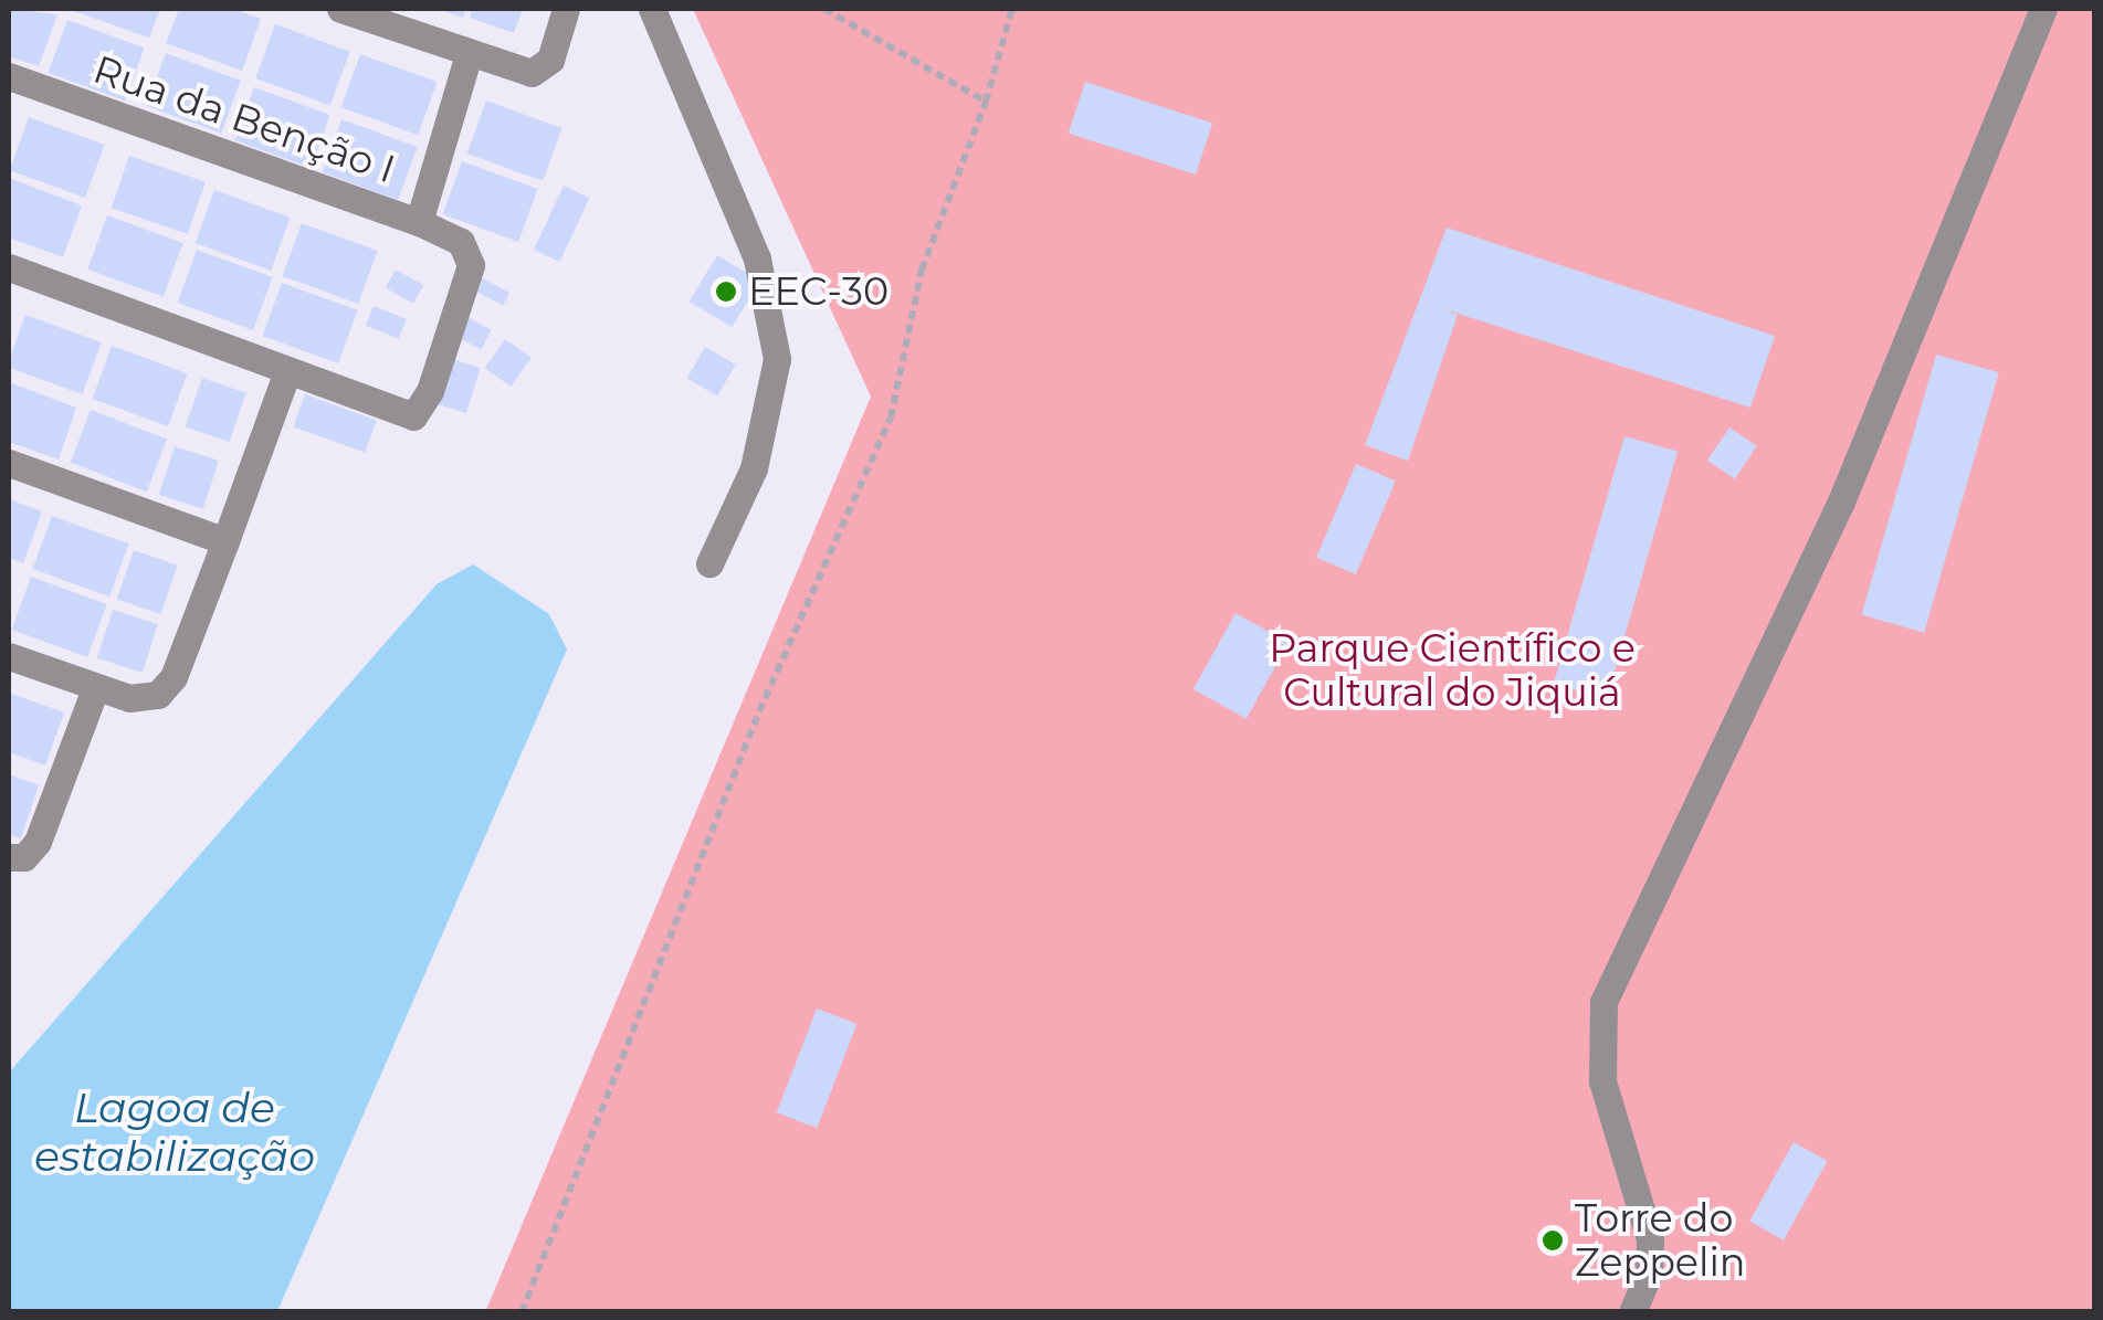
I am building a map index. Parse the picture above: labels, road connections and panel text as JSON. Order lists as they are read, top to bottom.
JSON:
{
  "streets": {
    "street": ["Rua da Benção I"]
  },
  "water": ["Lagoa de estabilização"],
  "parks": ["Parque Científico e Cultural do Jiquiá"],
  "places": ["EEC-30", "Torre do Zeppelin"]
}
